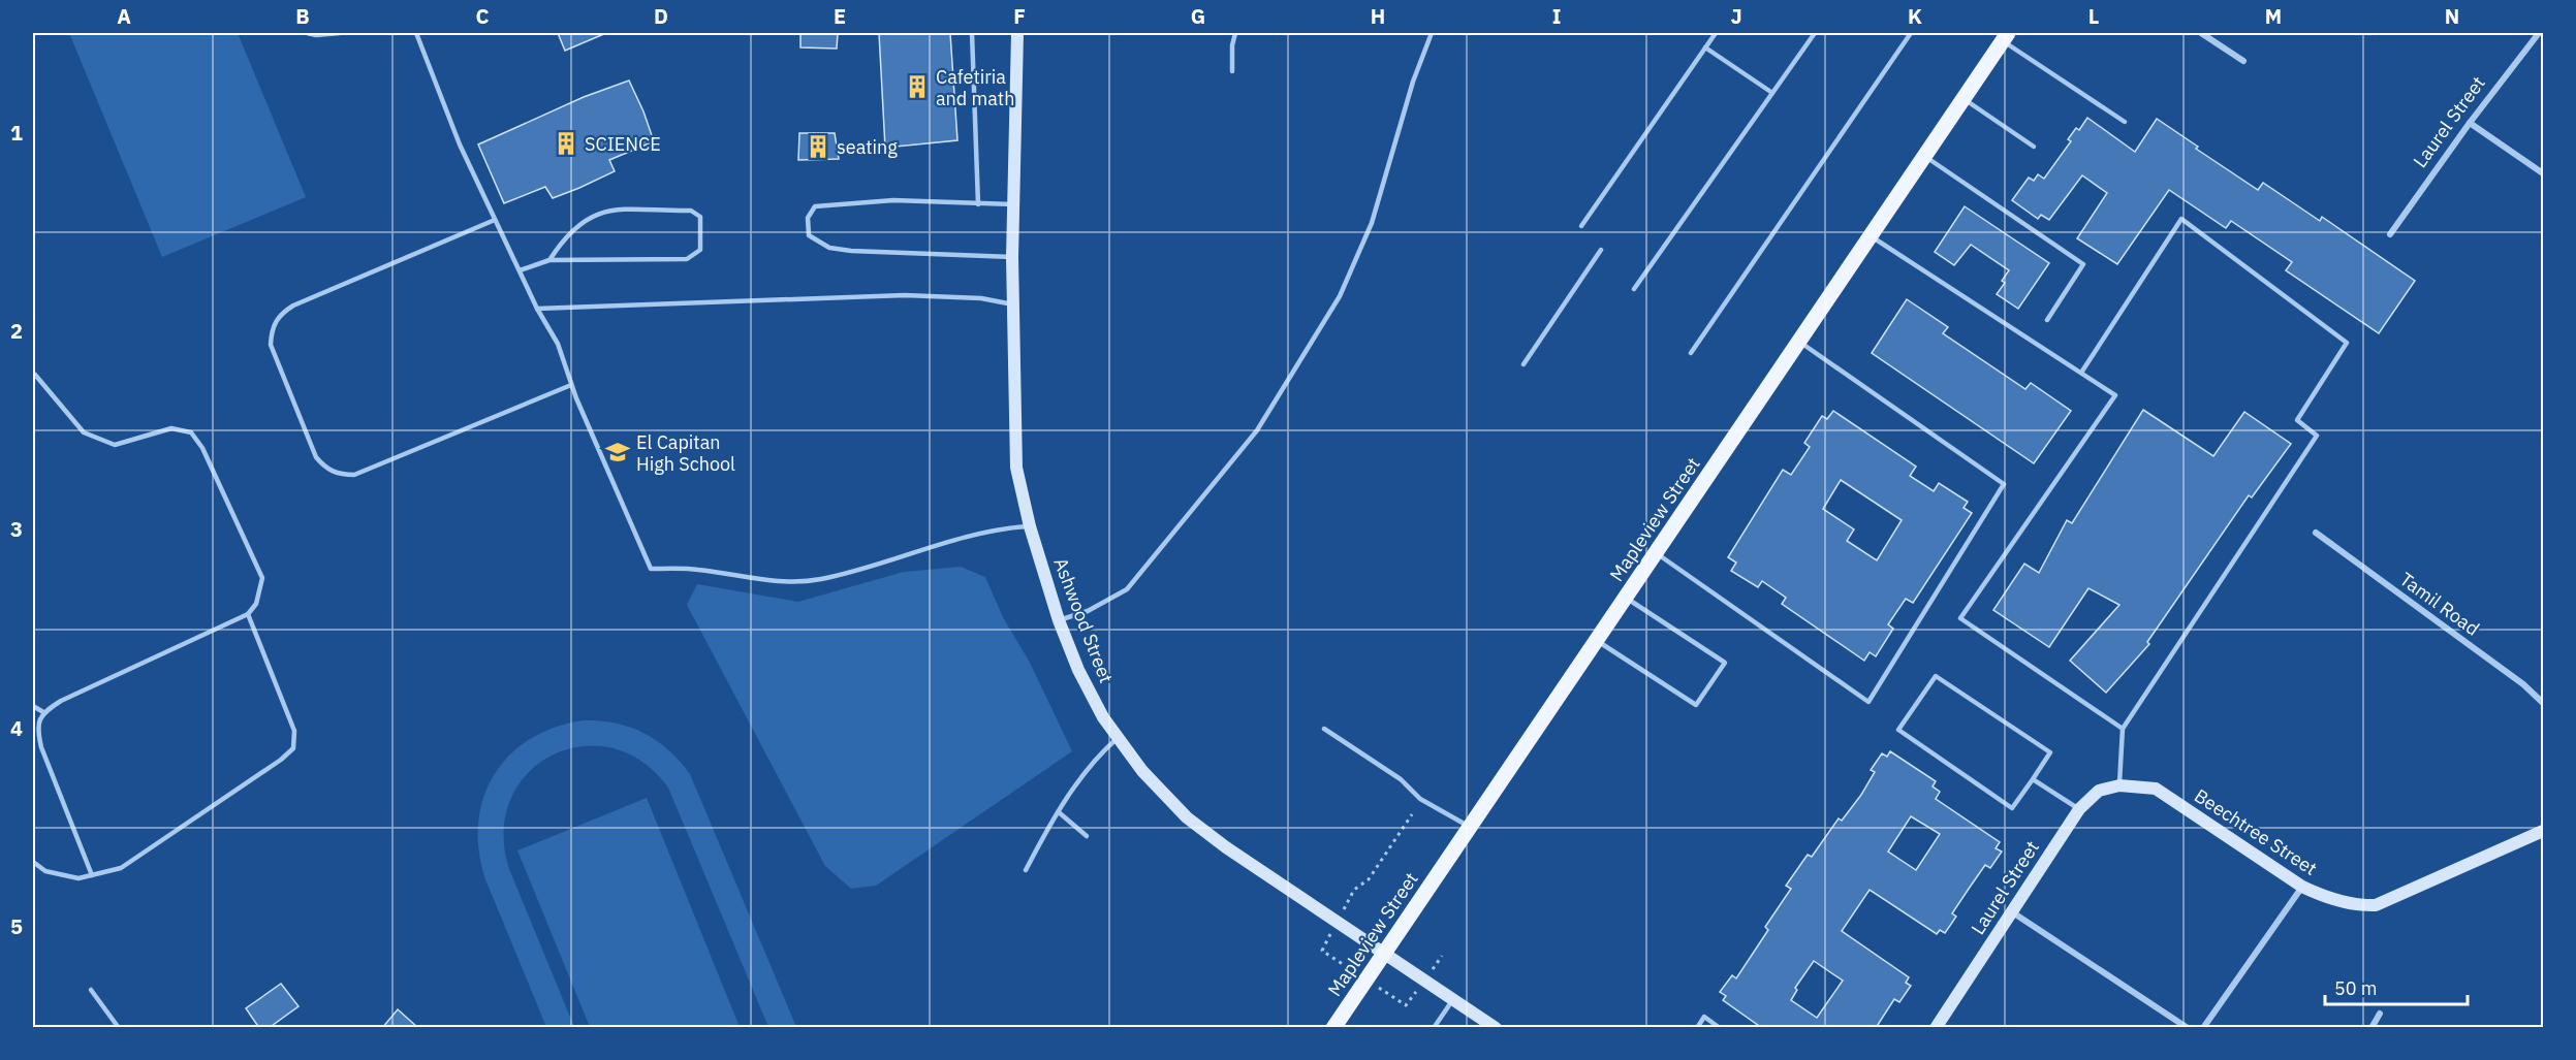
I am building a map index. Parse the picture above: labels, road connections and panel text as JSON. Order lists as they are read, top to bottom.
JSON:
{
  "streets": {
    "main road": [
      "Laurel Street",
      "Mapleview Street",
      "Ashwood Street",
      "Beechtree Street"
    ],
    "street": ["Tamil Road"]
  },
  "crossings": [
    ["Laurel Street", "Beechtree Street"],
    ["Mapleview Street", "Ashwood Street"]
  ],
  "places": {
    "building": ["Cafetiria and math", "SCIENCE", "seating"],
    "school or university": ["El Capitan High School"]
  },
  "scale_bar": "50 m",
  "grid": {
    "columns": [
      "A",
      "B",
      "C",
      "D",
      "E",
      "F",
      "G",
      "H",
      "I",
      "J",
      "K",
      "L",
      "M",
      "N"
    ],
    "rows": [
      "1",
      "2",
      "3",
      "4",
      "5"
    ]
  }
}
